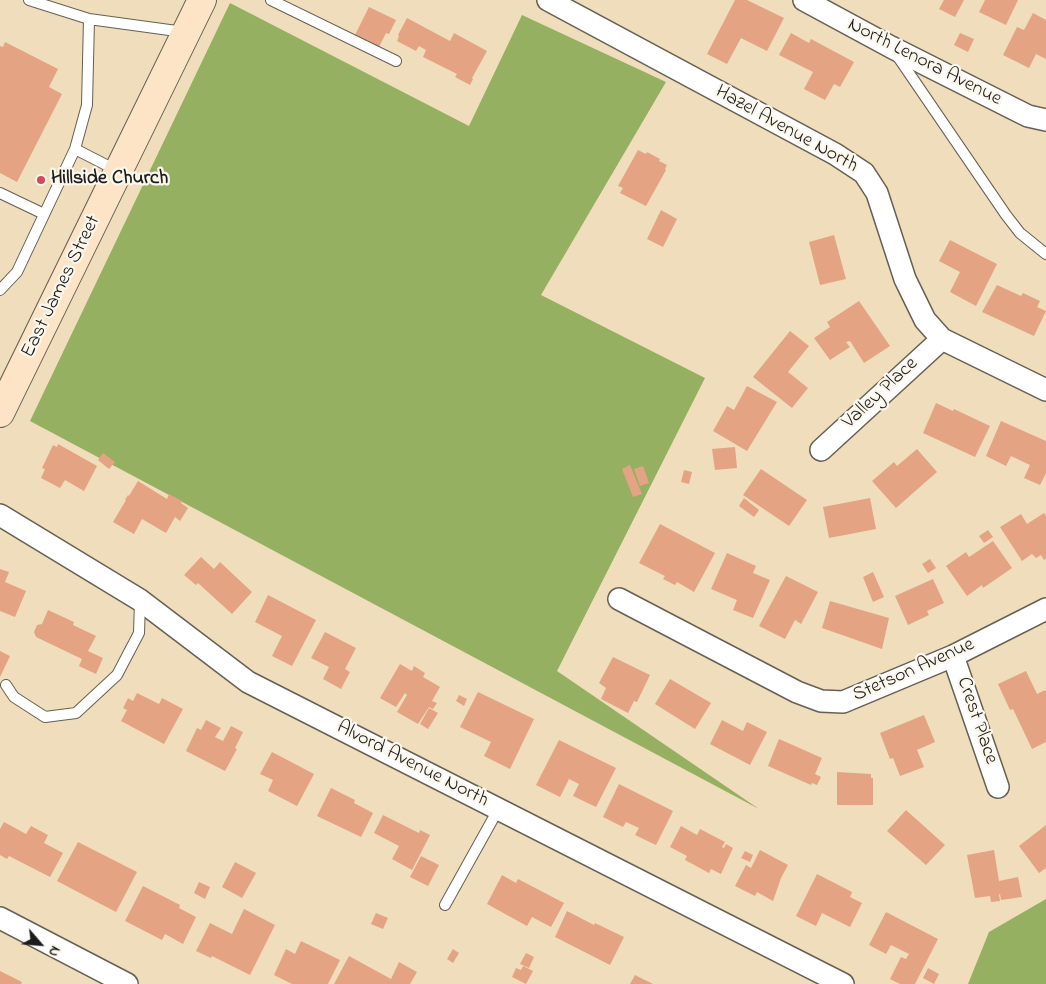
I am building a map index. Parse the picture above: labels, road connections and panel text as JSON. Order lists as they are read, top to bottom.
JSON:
{
  "streets": {
    "main road": ["East James Street"],
    "street": [
      "North Lenora Avenue",
      "Hazel Avenue North",
      "Valley Place",
      "Stetson Avenue",
      "Crest Place",
      "Alvord Avenue North"
    ]
  },
  "crossings": [
    ["Hazel Avenue North", "Valley Place"],
    ["Stetson Avenue", "Crest Place"]
  ],
  "places": ["Hillside Church"],
  "north": "bottom right"
}
